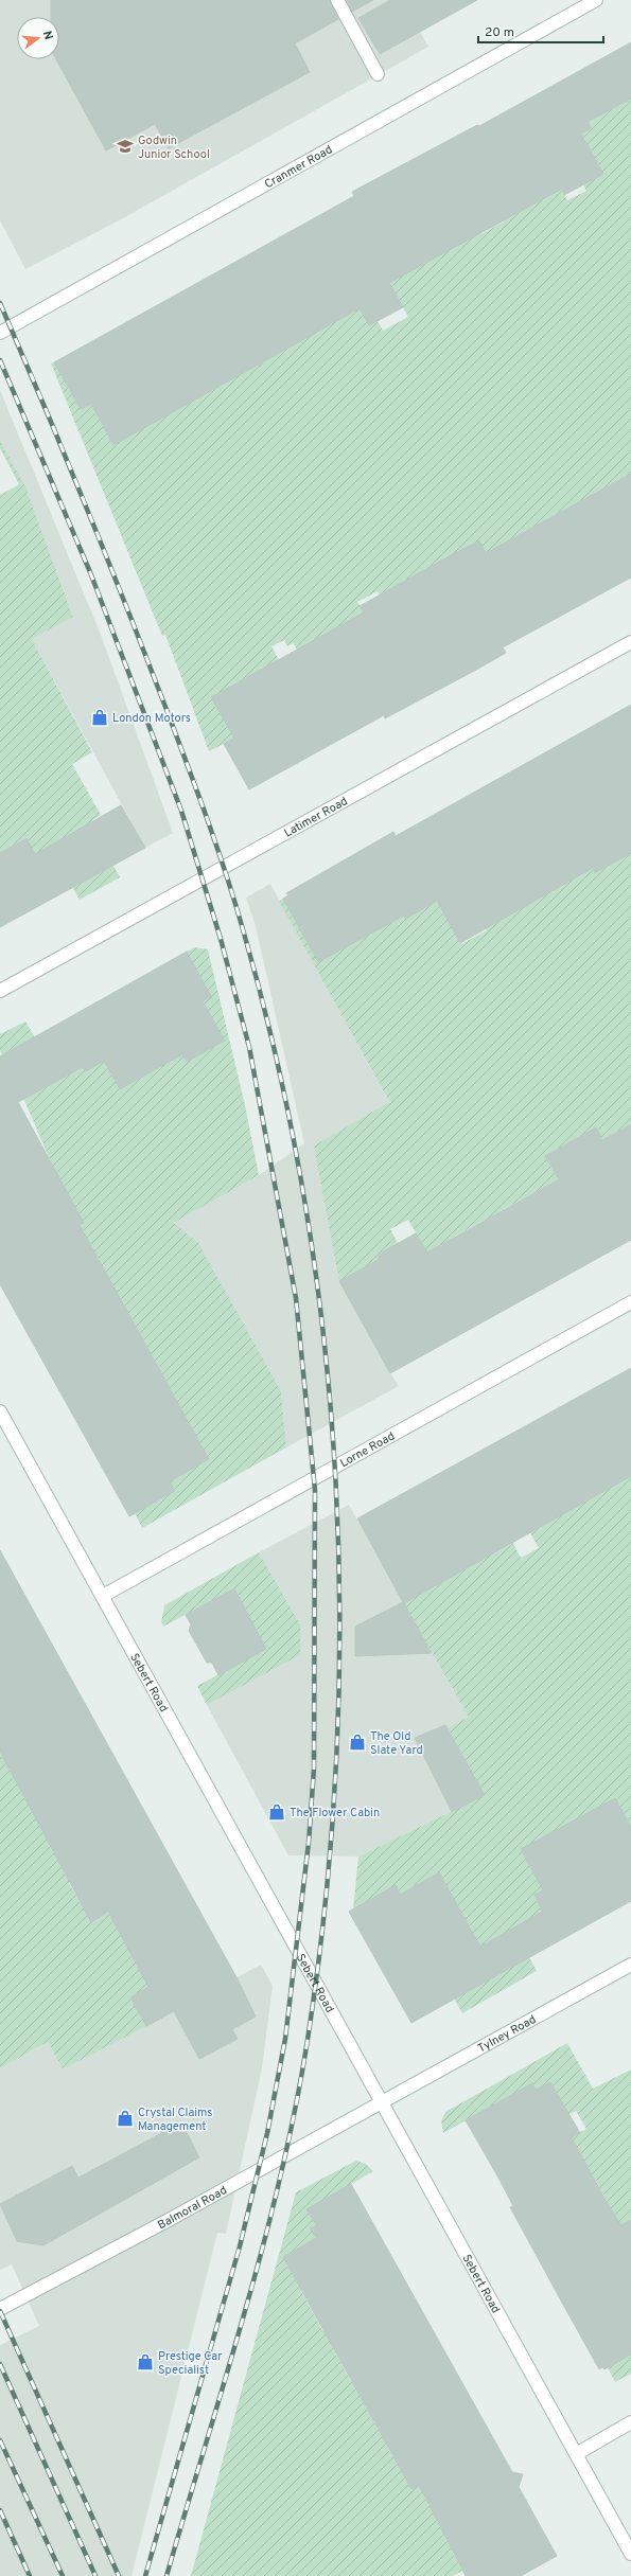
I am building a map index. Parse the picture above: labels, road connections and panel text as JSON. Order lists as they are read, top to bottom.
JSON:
{
  "streets": {
    "street": [
      "Cranmer Road",
      "Latimer Road",
      "Lorne Road",
      "Sebert Road",
      "Tylney Road",
      "Balmoral Road"
    ]
  },
  "crossings": [
    ["Lorne Road", "Sebert Road"],
    ["Sebert Road", "Tylney Road"],
    ["Sebert Road", "Balmoral Road"],
    ["Tylney Road", "Balmoral Road"]
  ],
  "places": {
    "school or university": ["Godwin Junior School"],
    "shop": [
      "London Motors",
      "The Old Slate Yard",
      "The Flower Cabin",
      "Crystal Claims Management",
      "Prestige Car Specialist"
    ]
  },
  "scale_bar": "20 m",
  "north": "right"
}
